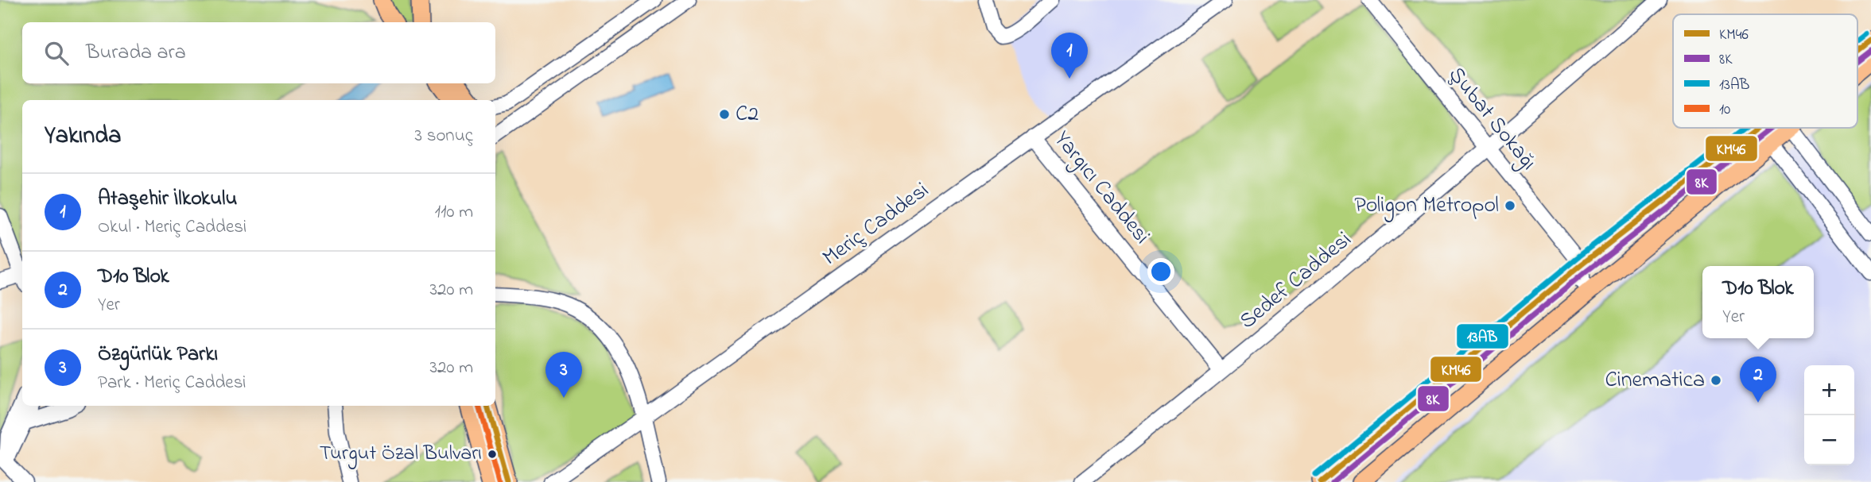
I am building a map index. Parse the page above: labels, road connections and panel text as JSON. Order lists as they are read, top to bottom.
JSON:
{
  "streets": {
    "street": [
      "Şubat Sokağı",
      "Yargıcı Caddesi",
      "Meriç Caddesi",
      "Sedef Caddesi"
    ]
  },
  "crossings": [
    ["Şubat Sokağı", "Sedef Caddesi"],
    ["Yargıcı Caddesi", "Meriç Caddesi"],
    ["Yargıcı Caddesi", "Sedef Caddesi"]
  ],
  "places": [
    "C2",
    "Poligon Metropol",
    "Cinematica",
    "Turgut Özal Bulvarı"
  ],
  "lines": [
    "transit line 13AB",
    "transit line KM46",
    "transit line 8K",
    "transit line 10"
  ],
  "legend": [
    "KM46",
    "8K",
    "13AB",
    "10"
  ],
  "page": {
    "search": "Burada ara",
    "pins": ["1", "3", "2"],
    "heading": ["Yakında", "3 sonuç"],
    "list": [
      {
        "mark": "1",
        "name": "Ataşehir İlkokulu",
        "note": "Okul · Meriç Caddesi",
        "value": "110 m"
      },
      {
        "mark": "2",
        "name": "D10 Blok",
        "note": "Yer",
        "value": "320 m"
      },
      {
        "mark": "3",
        "name": "Özgürlük Parkı",
        "note": "Park · Meriç Caddesi",
        "value": "320 m"
      }
    ],
    "popup": ["D10 Blok", "Yer"],
    "map_buttons": ["+", "−"]
  }
}
